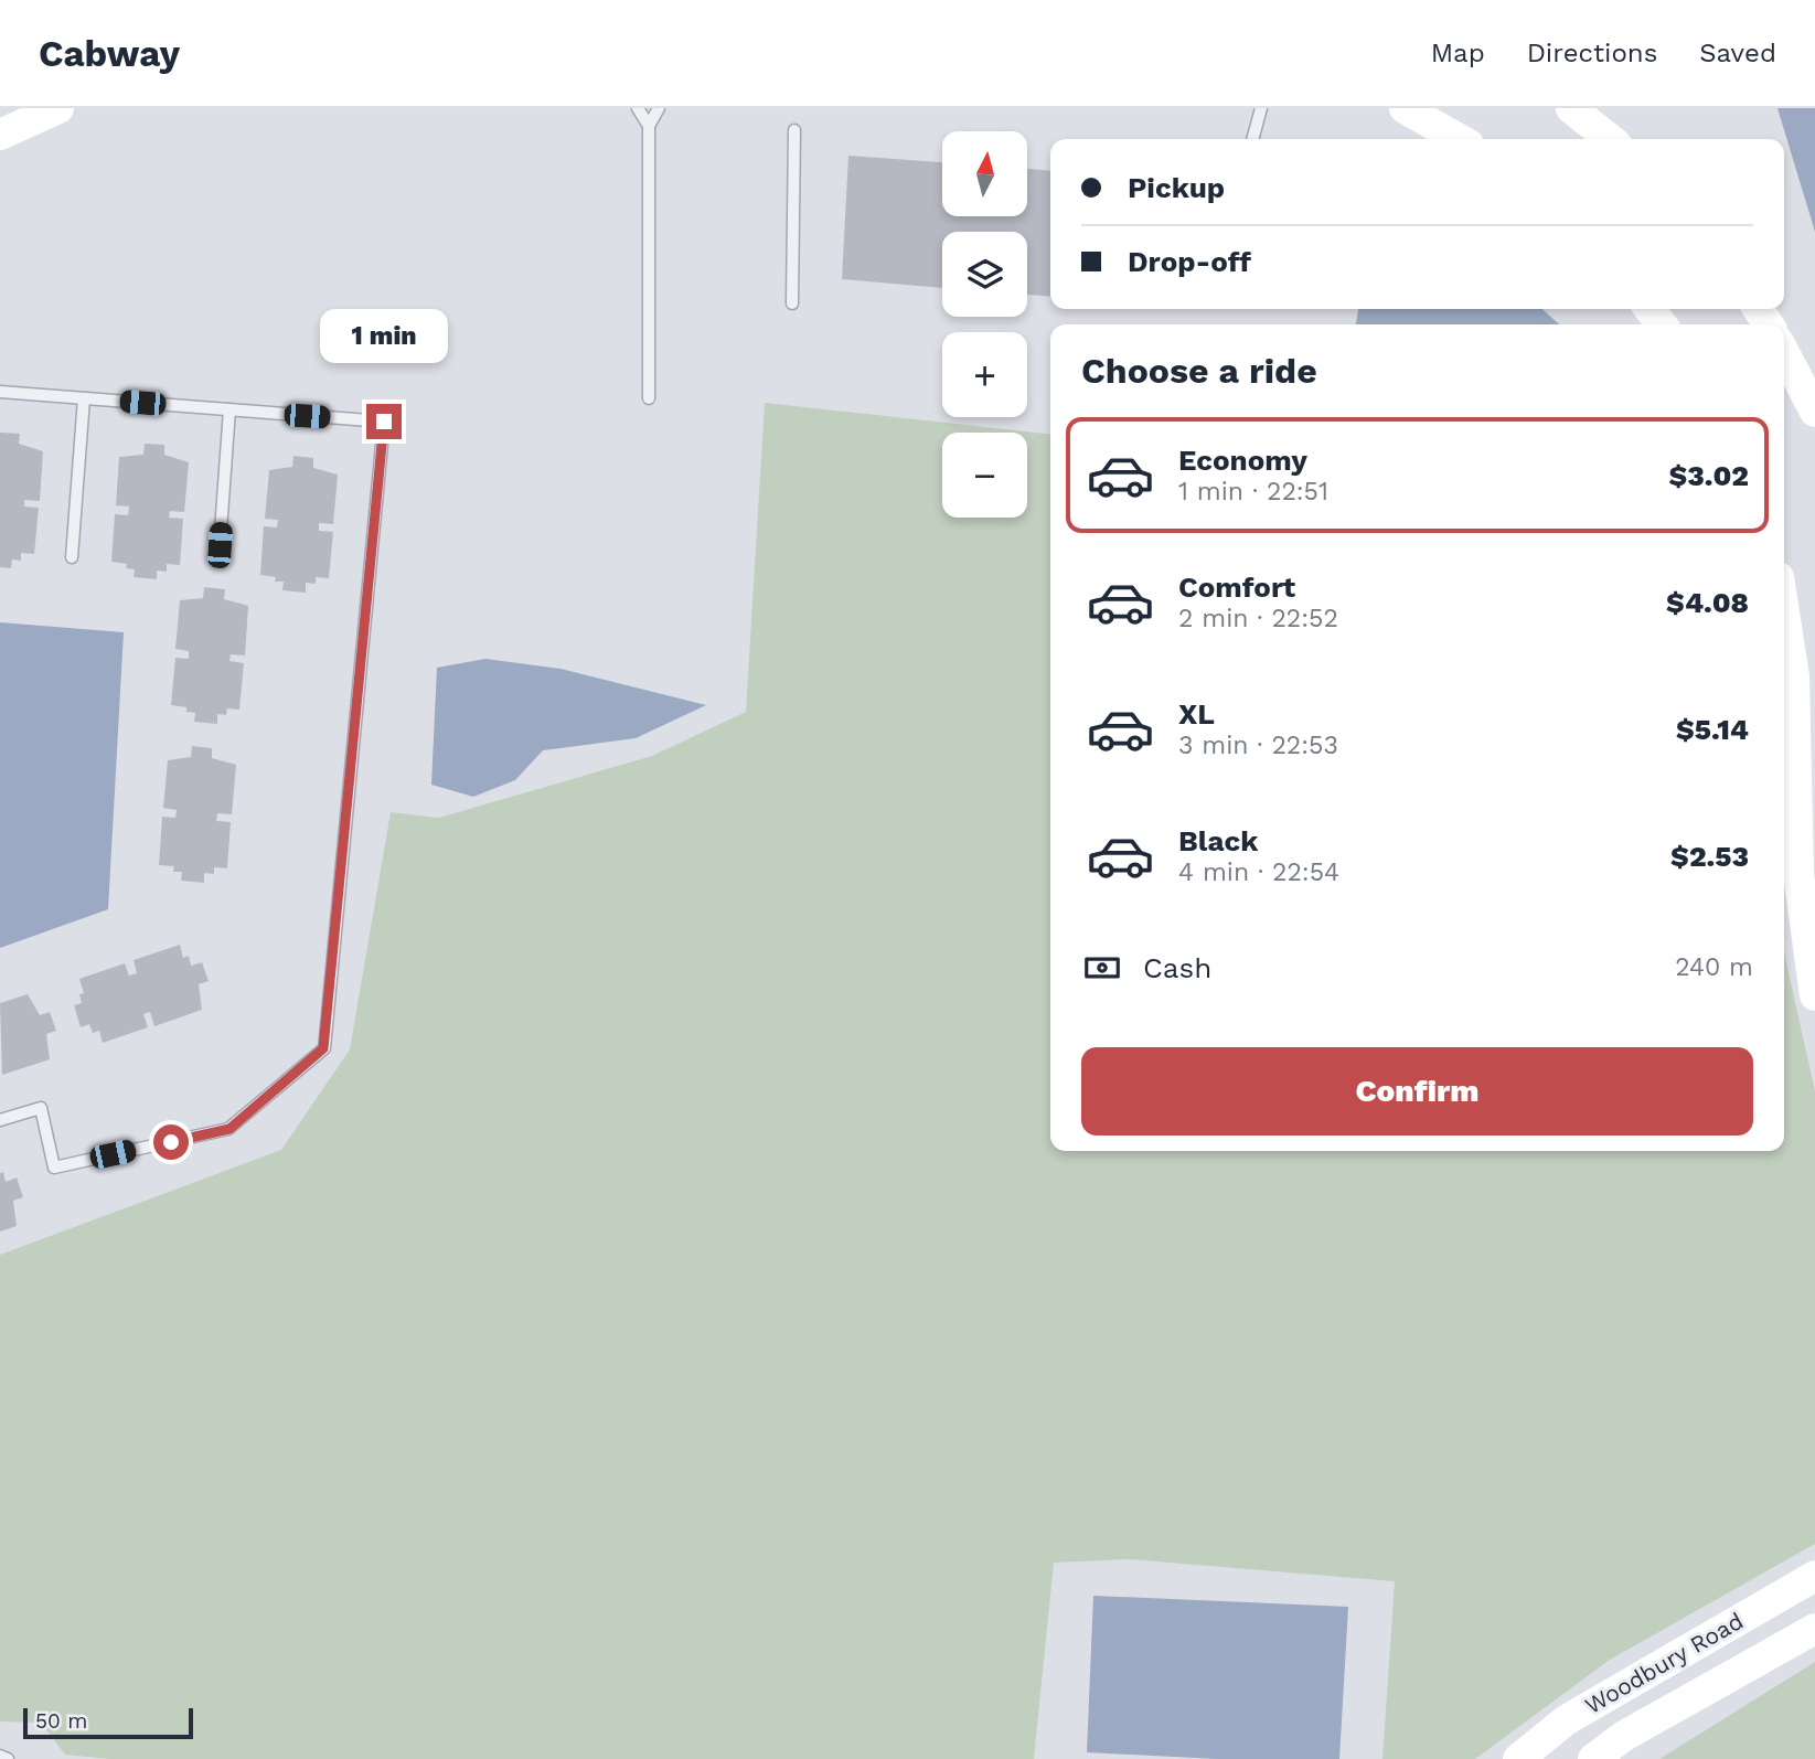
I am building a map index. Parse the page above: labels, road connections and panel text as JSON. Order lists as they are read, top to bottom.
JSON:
{
  "streets": {
    "main road": ["Woodbury Road"]
  },
  "scale_bar": "50 m",
  "north": "top",
  "page": {
    "header": "Cabway",
    "nav": ["Map", "Directions", "Saved"],
    "map_buttons": ["+", "−"],
    "banner": ["Pickup", "Drop-off"],
    "bubble": "1 min",
    "heading": "Choose a ride",
    "list": [
      {
        "name": "Economy",
        "note": "1 min · 22:51",
        "value": "$3.02"
      },
      {
        "name": "Comfort",
        "note": "2 min · 22:52",
        "value": "$4.08"
      },
      {
        "name": "XL",
        "note": "3 min · 22:53",
        "value": "$5.14"
      },
      {
        "name": "Black",
        "note": "4 min · 22:54",
        "value": "$2.53"
      }
    ],
    "pay": ["Cash", "240 m"],
    "buttons": "Confirm",
    "scale": "50 m"
  }
}
